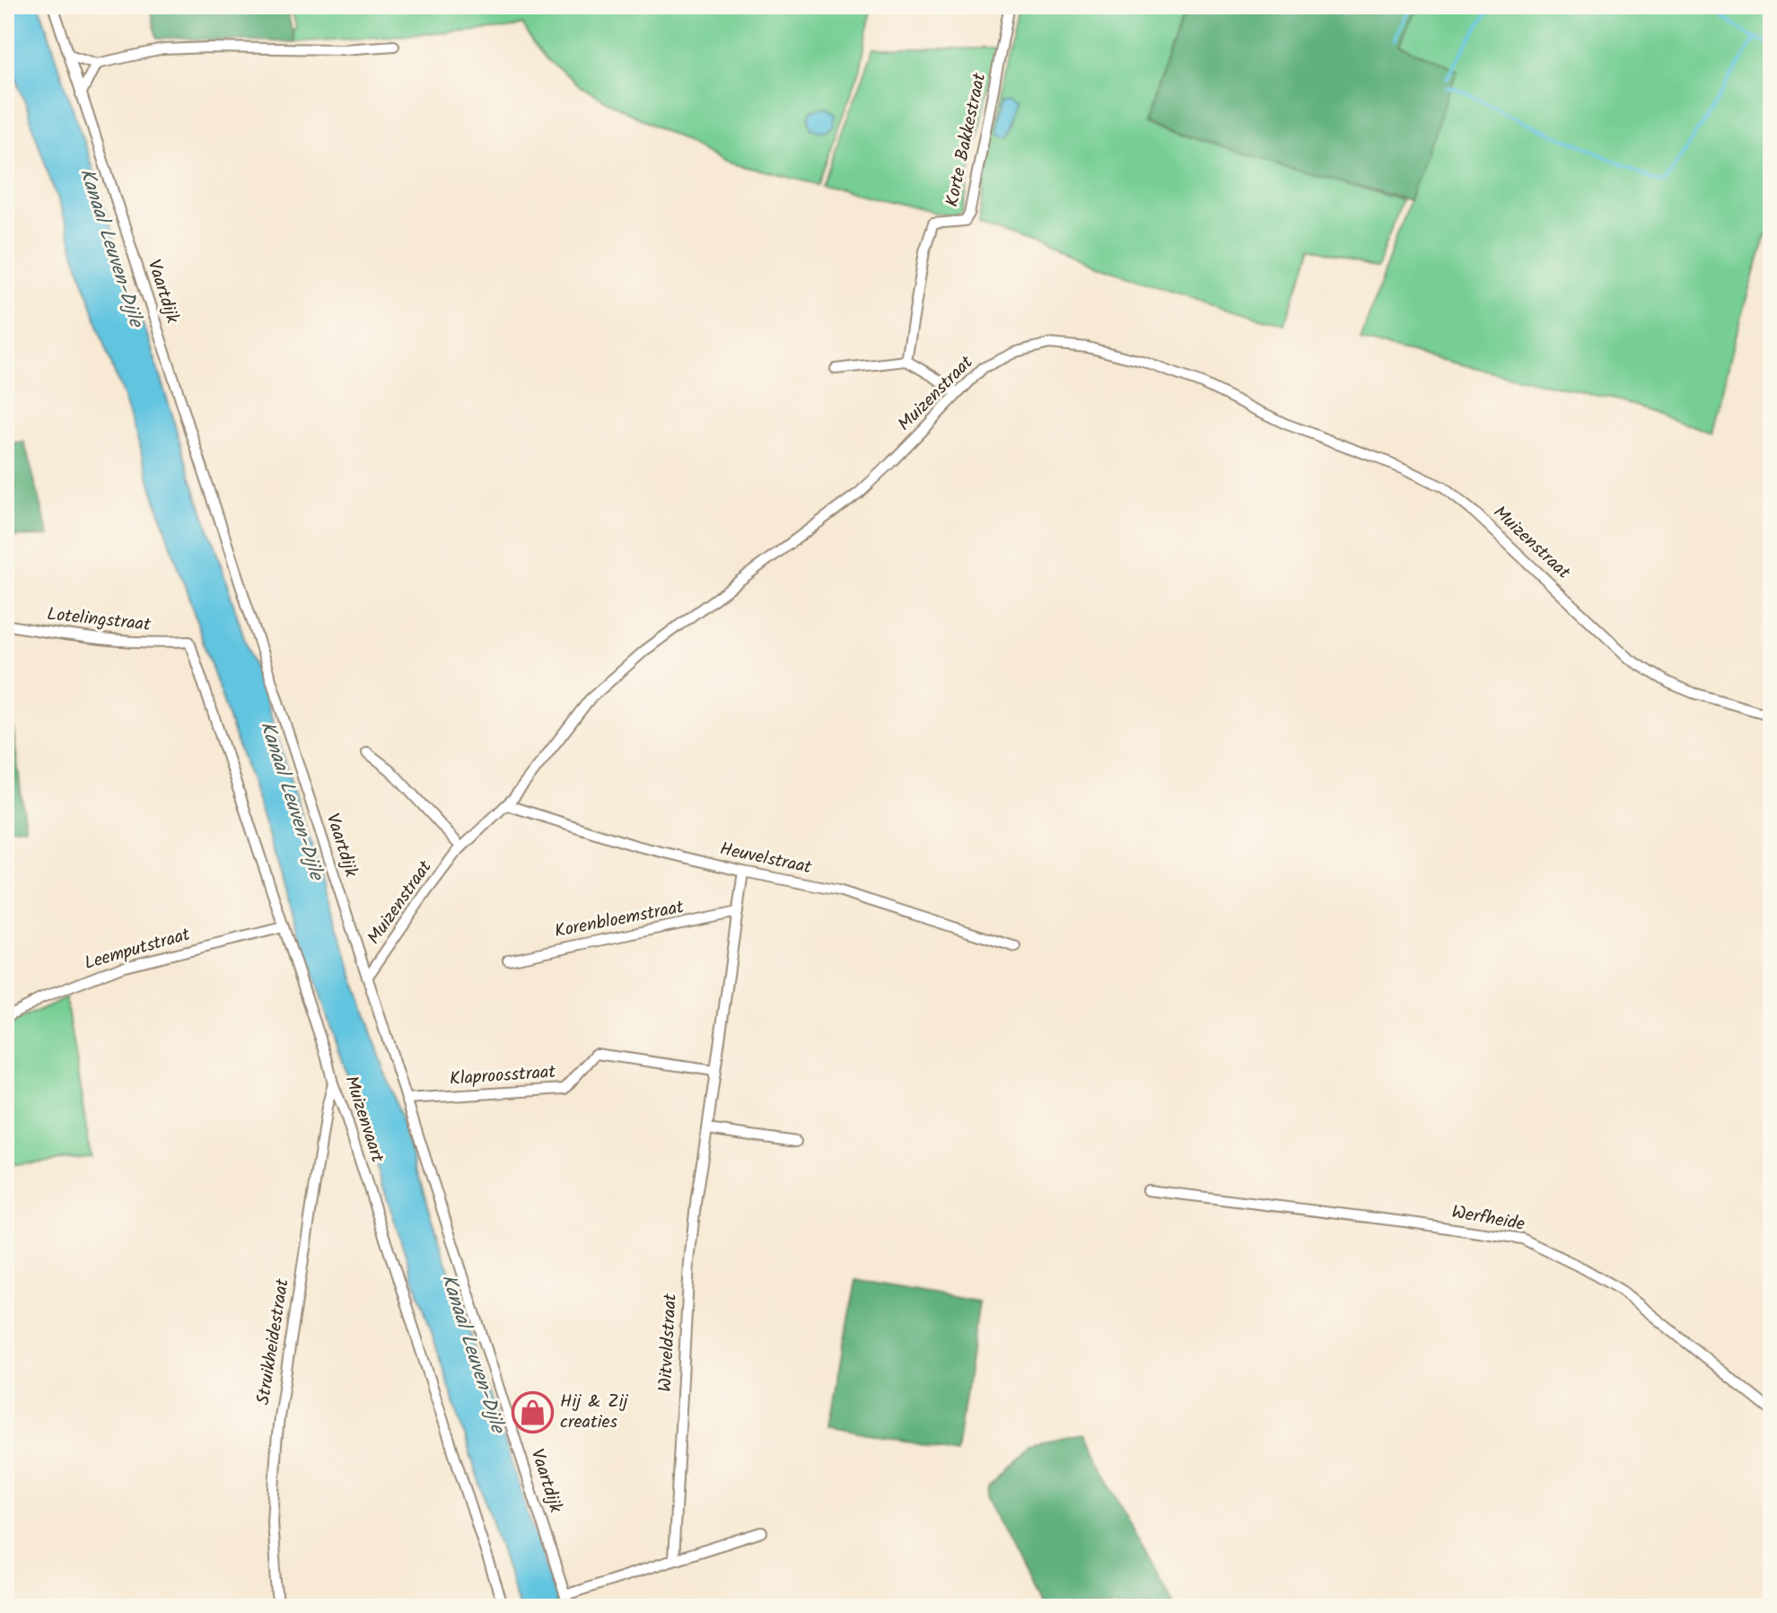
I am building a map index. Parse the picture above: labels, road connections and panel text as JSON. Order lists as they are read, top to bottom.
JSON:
{
  "streets": {
    "street": [
      "Korte Bakkestraat",
      "Vaartdijk",
      "Muizenstraat",
      "Lotelingstraat",
      "Heuvelstraat",
      "Korenbloemstraat",
      "Leemputstraat",
      "Klaproosstraat",
      "Muizenvaart",
      "Werfheide",
      "Struikheidestraat",
      "Witveldstraat"
    ]
  },
  "crossings": [
    ["Vaartdijk", "Muizenstraat"],
    ["Vaartdijk", "Klaproosstraat"],
    ["Muizenstraat", "Heuvelstraat"],
    ["Lotelingstraat", "Muizenvaart"],
    ["Heuvelstraat", "Witveldstraat"],
    ["Korenbloemstraat", "Witveldstraat"],
    ["Leemputstraat", "Muizenvaart"],
    ["Klaproosstraat", "Witveldstraat"],
    ["Muizenvaart", "Struikheidestraat"]
  ],
  "water": ["Kanaal Leuven-Dijle"],
  "places": {
    "shop": ["Hij & Zij creaties"]
  }
}
